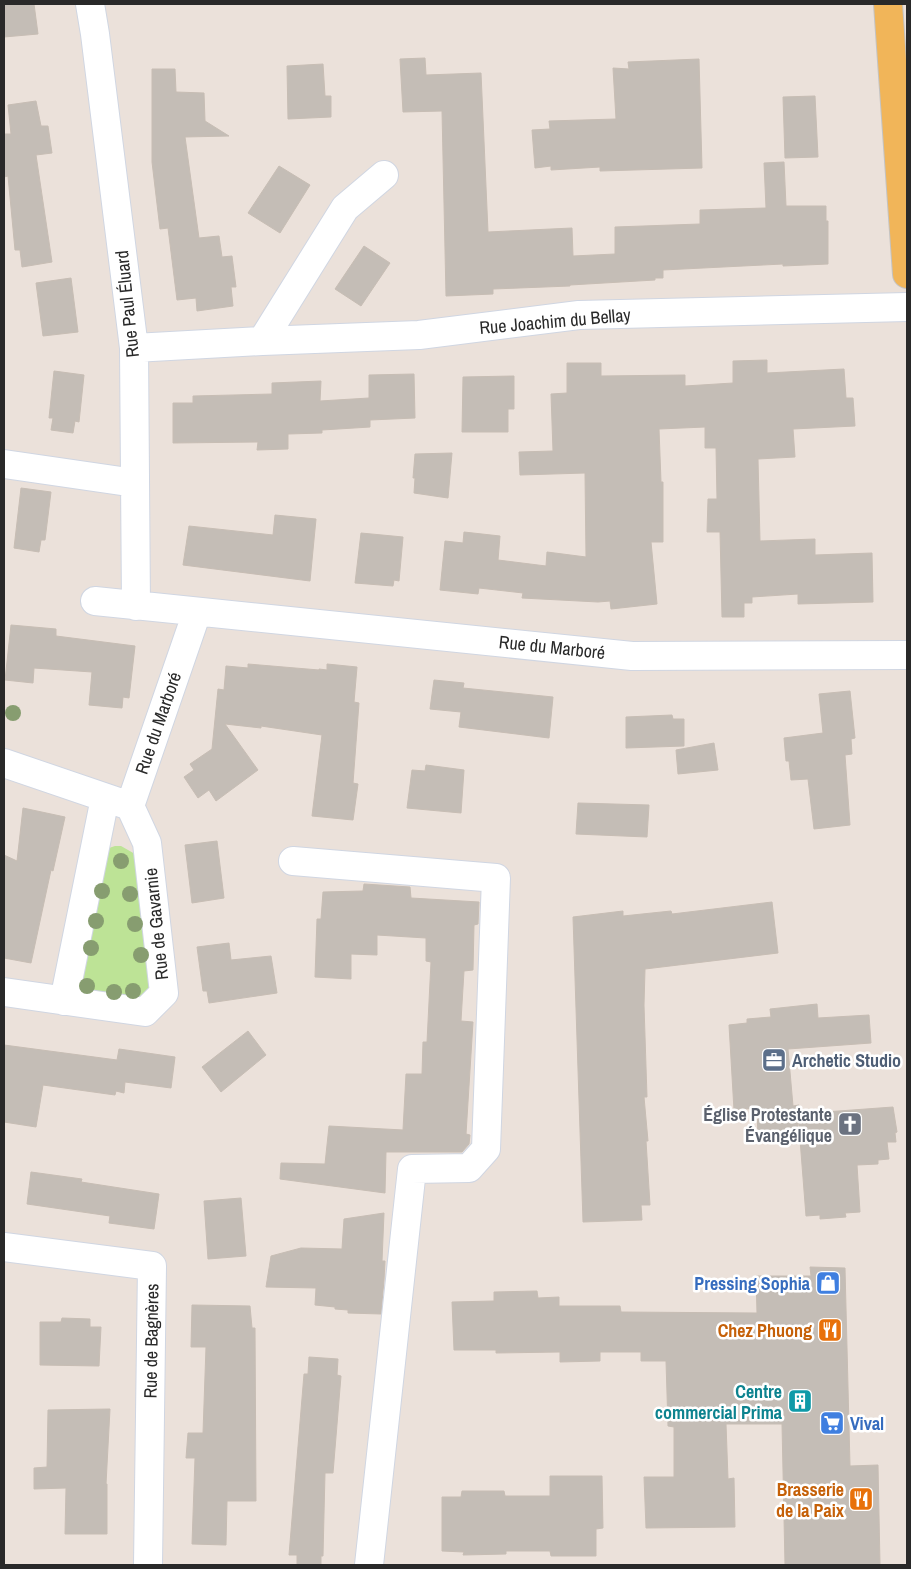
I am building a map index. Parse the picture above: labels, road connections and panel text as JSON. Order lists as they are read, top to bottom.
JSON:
{
  "streets": {
    "street": [
      "Rue Paul Éluard",
      "Rue Joachim du Bellay",
      "Rue du Marboré",
      "Rue de Gavarnie",
      "Rue de Bagnères"
    ]
  },
  "crossings": [
    ["Rue Paul Éluard", "Rue Joachim du Bellay"],
    ["Rue Paul Éluard", "Rue du Marboré"],
    ["Rue du Marboré", "Rue de Gavarnie"]
  ],
  "places": {
    "office": ["Archetic Studio"],
    "church": ["Église Protestante Évangélique"],
    "shop": ["Pressing Sophia"],
    "restaurant": ["Chez Phuong", "Brasserie de la Paix"],
    "building": ["Centre commercial Prima"],
    "supermarket": ["Vival"]
  }
}
